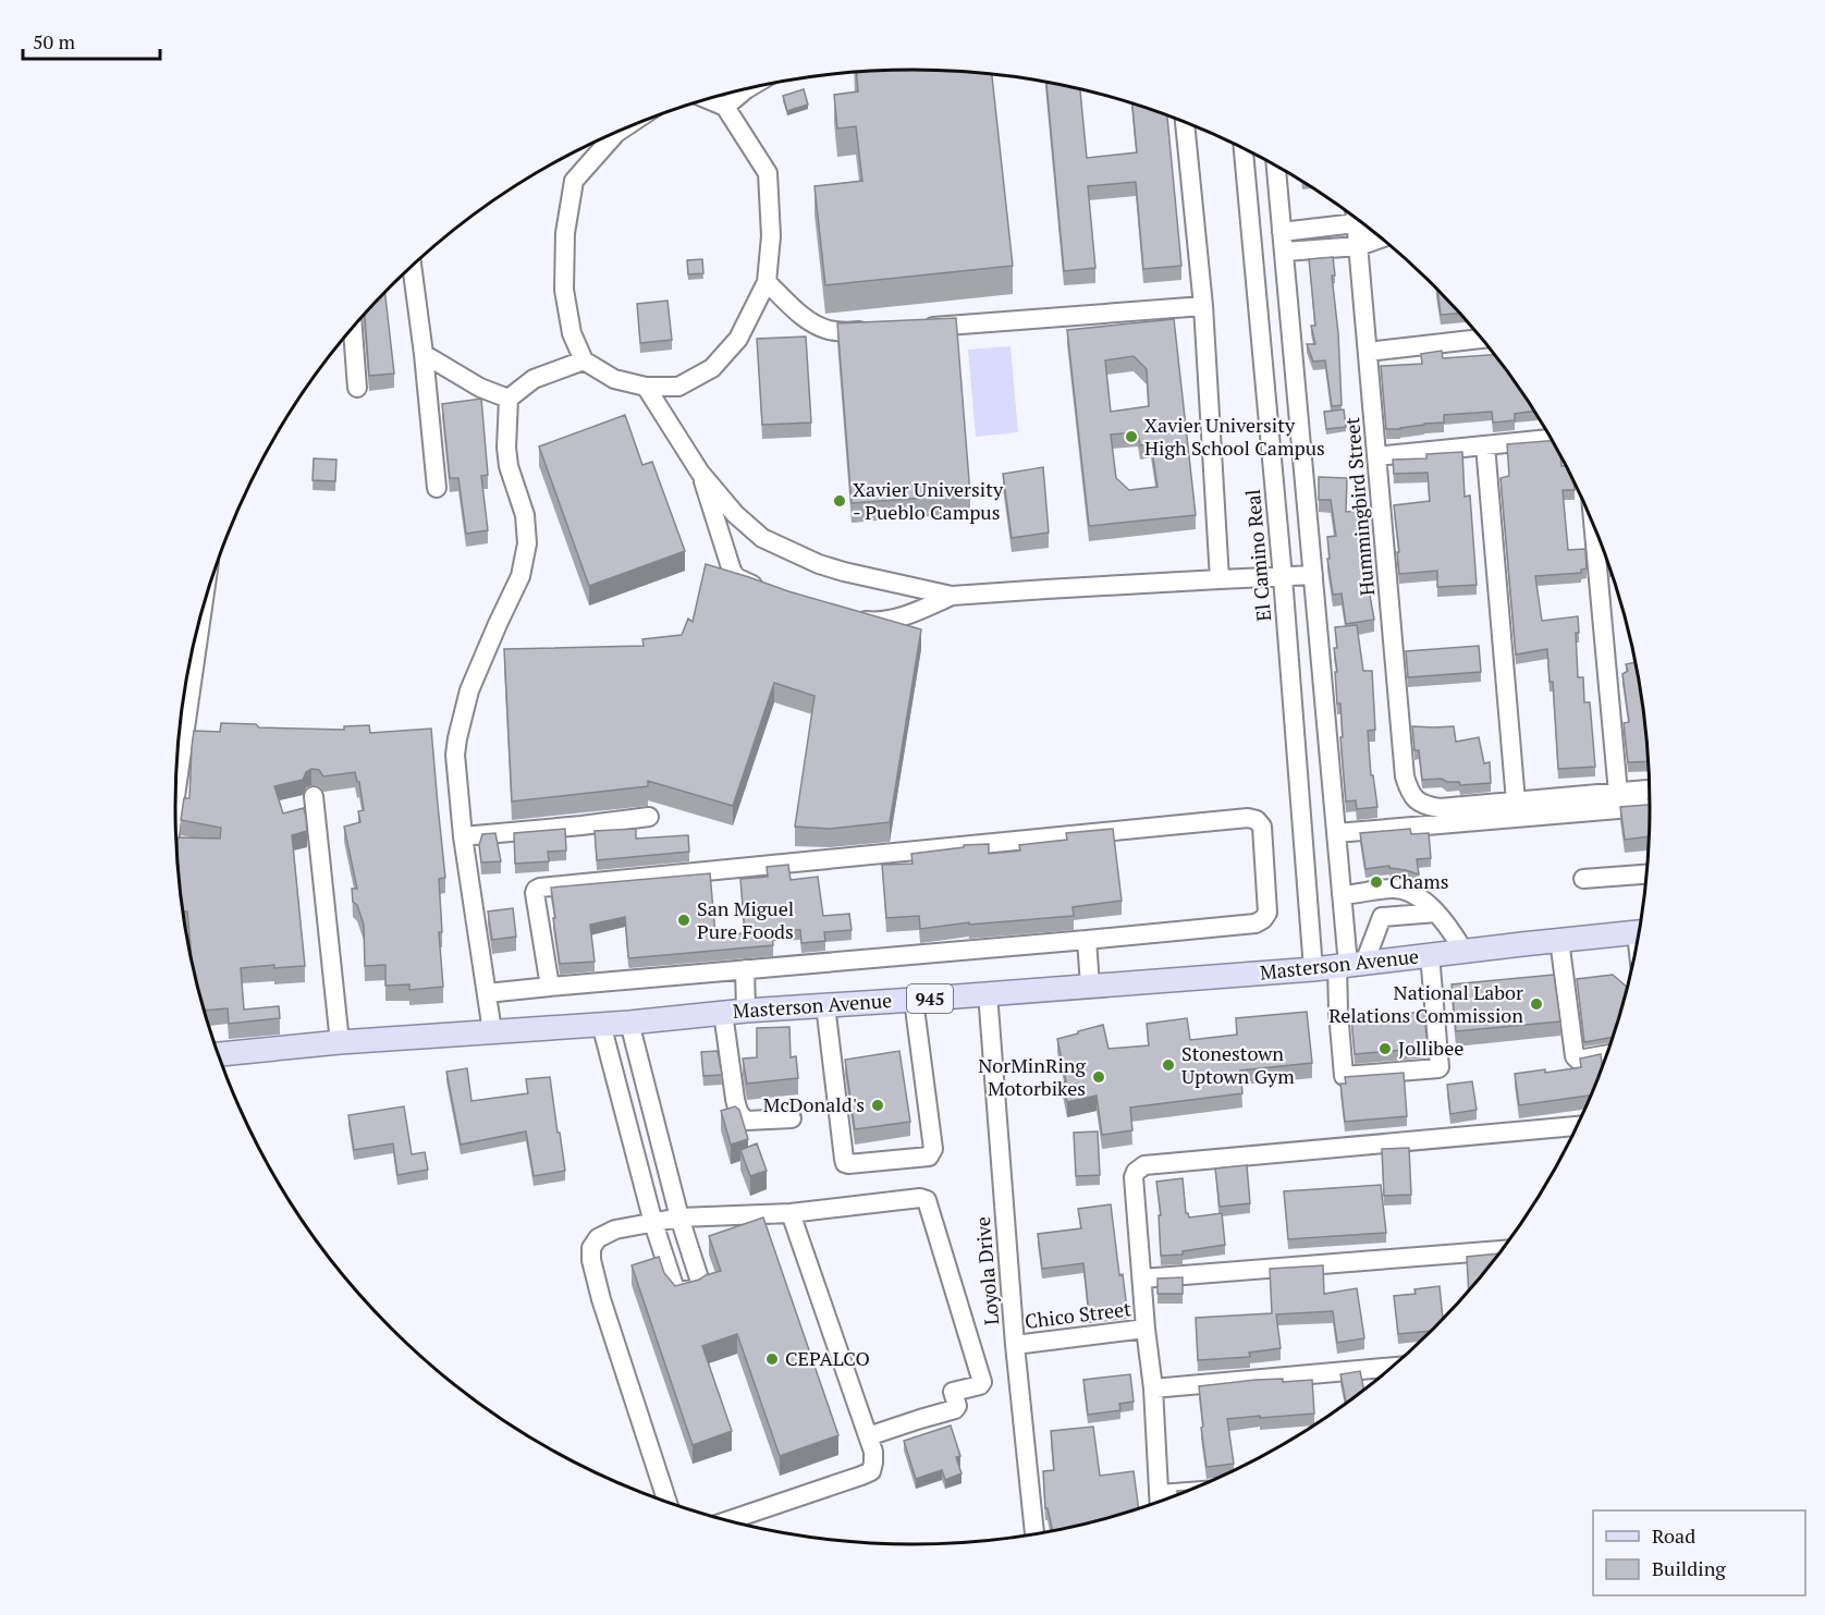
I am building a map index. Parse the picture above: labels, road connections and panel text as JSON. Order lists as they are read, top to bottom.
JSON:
{
  "streets": {
    "main road": ["Masterson Avenue", "945"],
    "street": [
      "Hummingbird Street",
      "El Camino Real",
      "Loyola Drive",
      "Chico Street"
    ]
  },
  "crossings": [
    ["El Camino Real", "Masterson Avenue"],
    ["Masterson Avenue", "Loyola Drive"],
    ["Loyola Drive", "Chico Street"]
  ],
  "places": [
    "Xavier University High School Campus",
    "Xavier University - Pueblo Campus",
    "Chams",
    "San Miguel Pure Foods",
    "National Labor Relations Commission",
    "Jollibee",
    "Stonestown Uptown Gym",
    "NorMinRing Motorbikes",
    "McDonald's",
    "CEPALCO"
  ],
  "legend": ["Road", "Building"],
  "scale_bar": "50 m"
}
